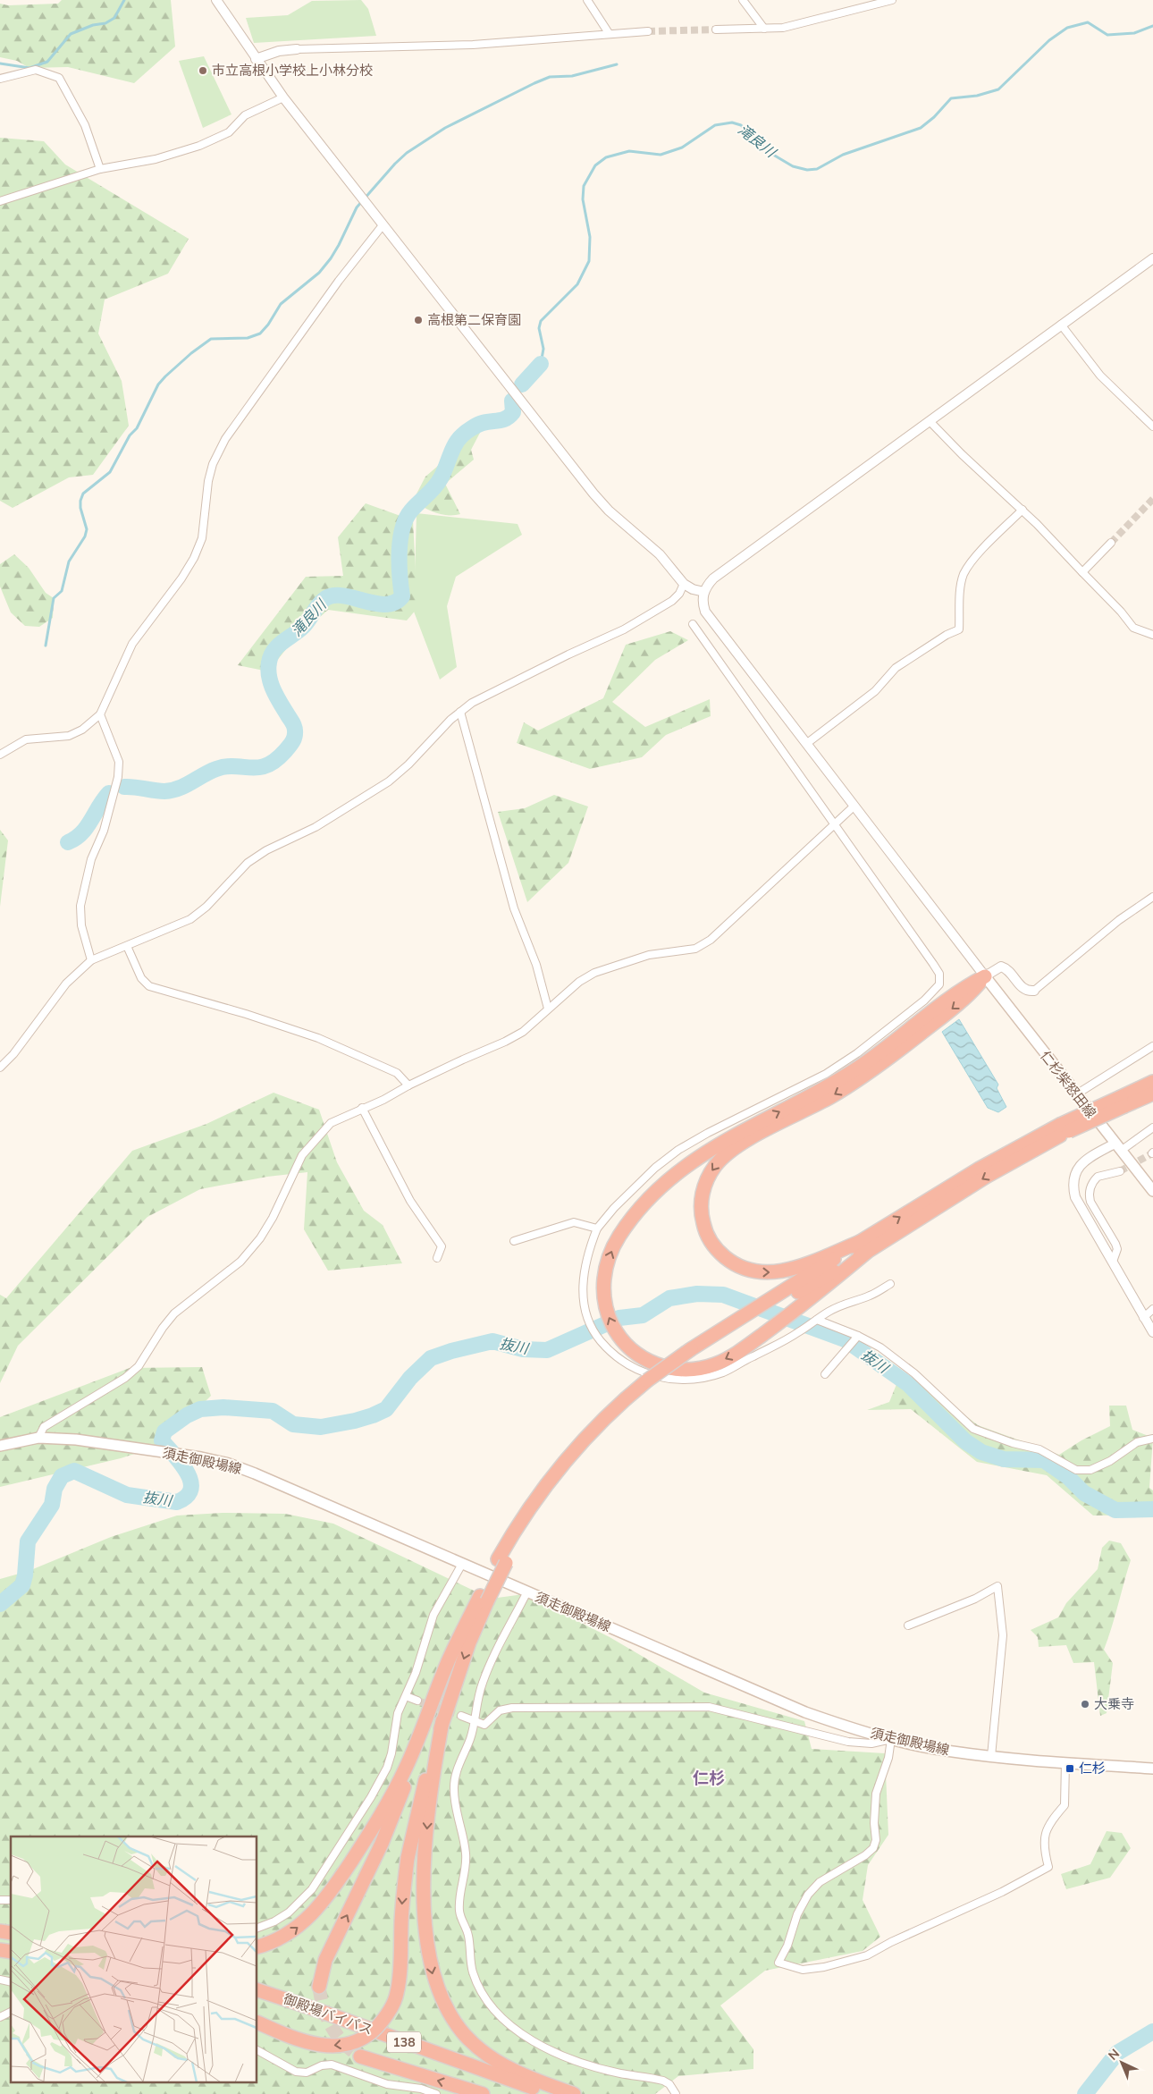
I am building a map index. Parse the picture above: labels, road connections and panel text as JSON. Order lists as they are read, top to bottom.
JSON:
{
  "streets": {
    "highway": ["御殿場バイパス", "138"],
    "main road": ["仁杉柴怒田線", "須走御殿場線"]
  },
  "districts": ["仁杉"],
  "water": ["滝良川", "抜川"],
  "places": {
    "other": ["市立高根小学校上小林分校", "高根第二保育園", "大乗寺"],
    "transit": ["仁杉"]
  },
  "north": "top left"
}
